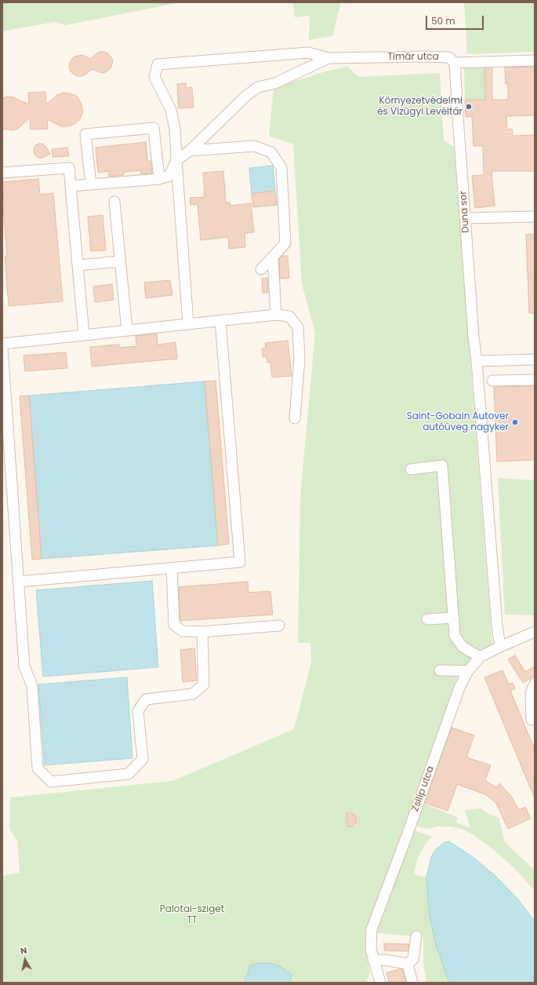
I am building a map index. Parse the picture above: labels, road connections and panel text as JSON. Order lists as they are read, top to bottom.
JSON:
{
  "streets": {
    "street": ["Tímár utca", "Duna sor", "Zsilip utca"]
  },
  "crossings": [
    ["Tímár utca", "Duna sor"],
    ["Duna sor", "Zsilip utca"]
  ],
  "parks": ["Palotai-sziget TT"],
  "places": ["Környezetvédelmi és Vízügyi Levéltár", "Saint-Gobain Autover autóüveg nagyker"],
  "scale_bar": "50 m",
  "north": "top"
}
